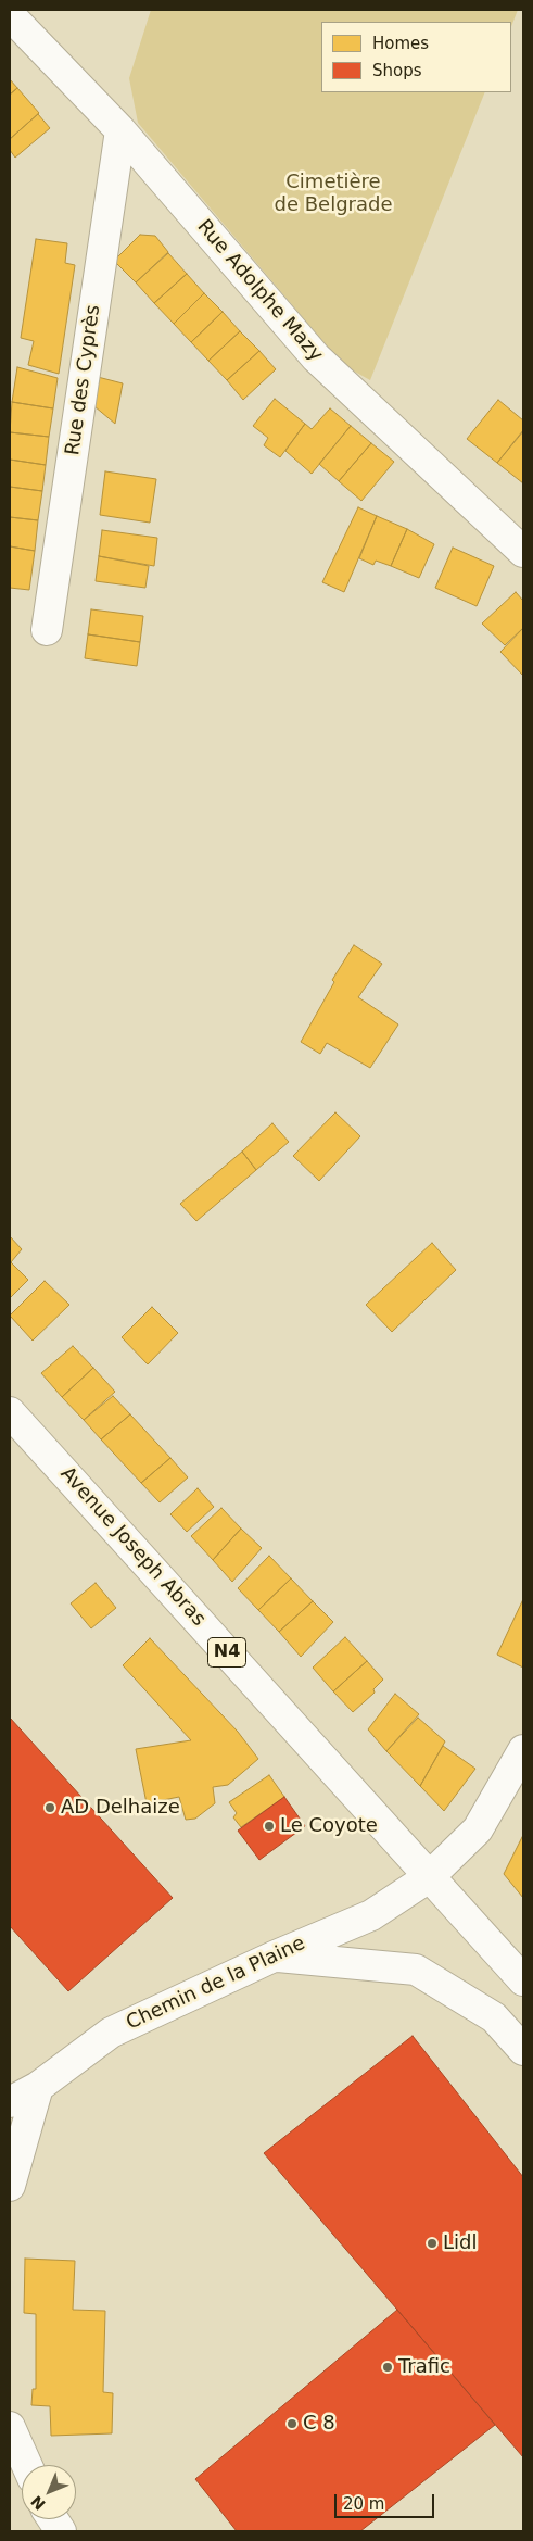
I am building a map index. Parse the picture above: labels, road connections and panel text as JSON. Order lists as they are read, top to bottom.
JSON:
{
  "streets": {
    "street": [
      "Rue Adolphe Mazy",
      "Rue des Cyprès",
      "Avenue Joseph Abras",
      "N4",
      "Chemin de la Plaine"
    ]
  },
  "crossings": [
    ["Rue Adolphe Mazy", "Rue des Cyprès"],
    ["Avenue Joseph Abras", "N4"],
    ["Avenue Joseph Abras", "Chemin de la Plaine"],
    ["N4", "Chemin de la Plaine"]
  ],
  "parks": ["Cimetière de Belgrade"],
  "places": [
    "AD Delhaize",
    "Le Coyote",
    "Lidl",
    "Trafic",
    "C 8"
  ],
  "legend": ["Homes", "Shops"],
  "scale_bar": "20 m",
  "north": "bottom left"
}
